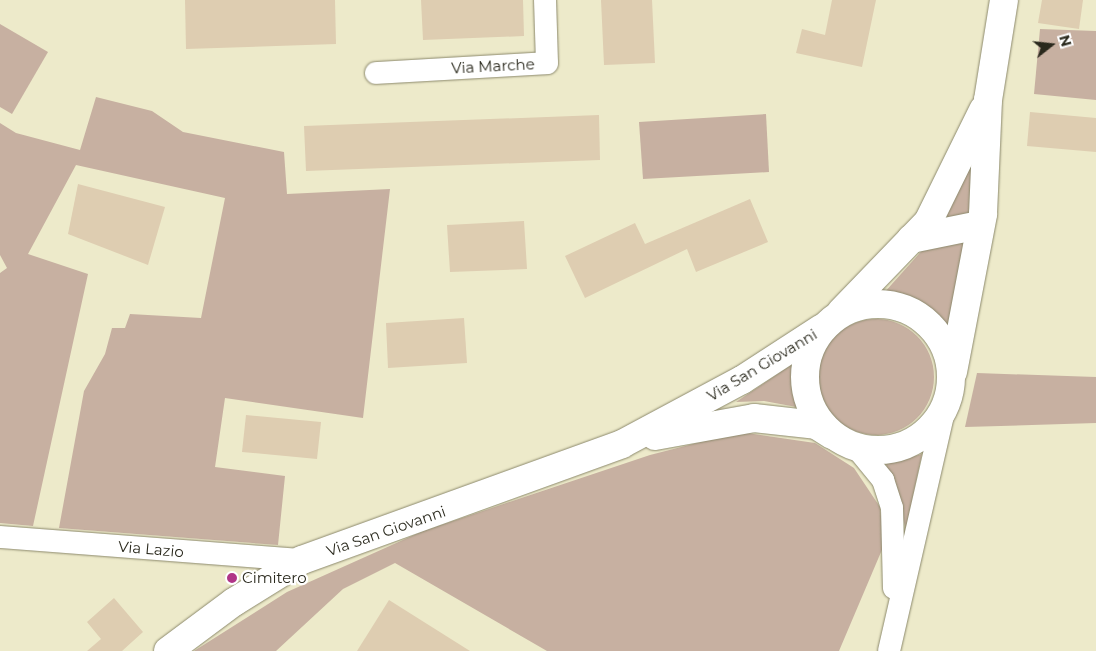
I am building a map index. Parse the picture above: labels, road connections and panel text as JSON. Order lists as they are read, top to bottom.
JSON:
{
  "streets": {
    "main road": ["Via San Giovanni"],
    "street": ["Via Marche", "Via Lazio"]
  },
  "crossings": [
    ["Via San Giovanni", "Via Lazio"]
  ],
  "places": ["Cimitero"],
  "north": "right"
}
